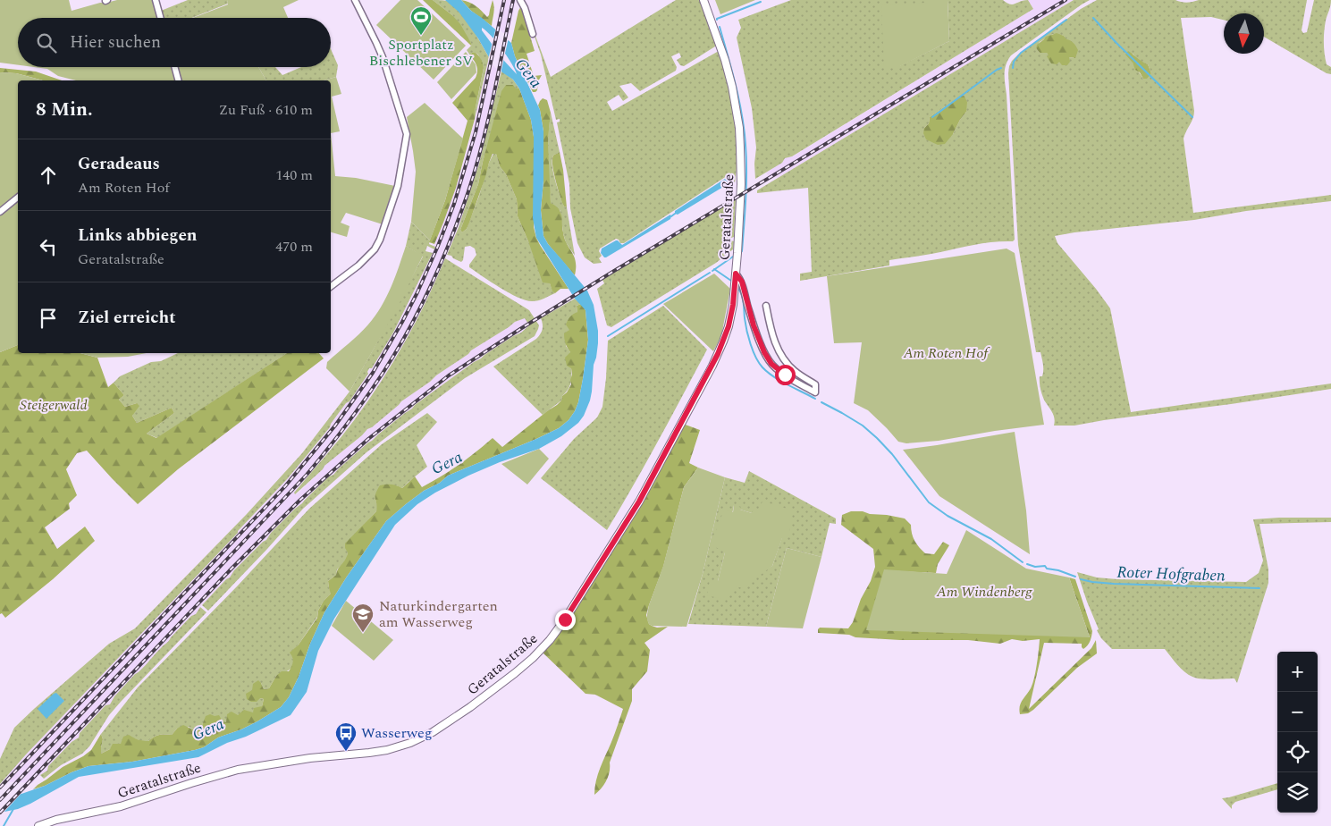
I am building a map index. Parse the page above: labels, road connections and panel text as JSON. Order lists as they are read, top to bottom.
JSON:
{
  "streets": {
    "street": ["Geratalstraße"]
  },
  "water": ["Gera", "Roter Hofgraben"],
  "parks": ["Am Roten Hof", "Steigerwald", "Am Windenberg"],
  "places": {
    "sports": ["Sportplatz Bischlebener SV"],
    "school or university": ["Naturkindergarten am Wasserweg"],
    "bus stop": ["Wasserweg"]
  },
  "north": "bottom",
  "page": {
    "search": "Hier suchen",
    "heading": ["8 Min.", "Zu Fuß · 610 m"],
    "list": [
      ["Geradeaus", "Am Roten Hof", "140 m"],
      ["Links abbiegen", "Geratalstraße", "470 m"],
      "Ziel erreicht"
    ],
    "map_buttons": ["+", "−"]
  }
}
